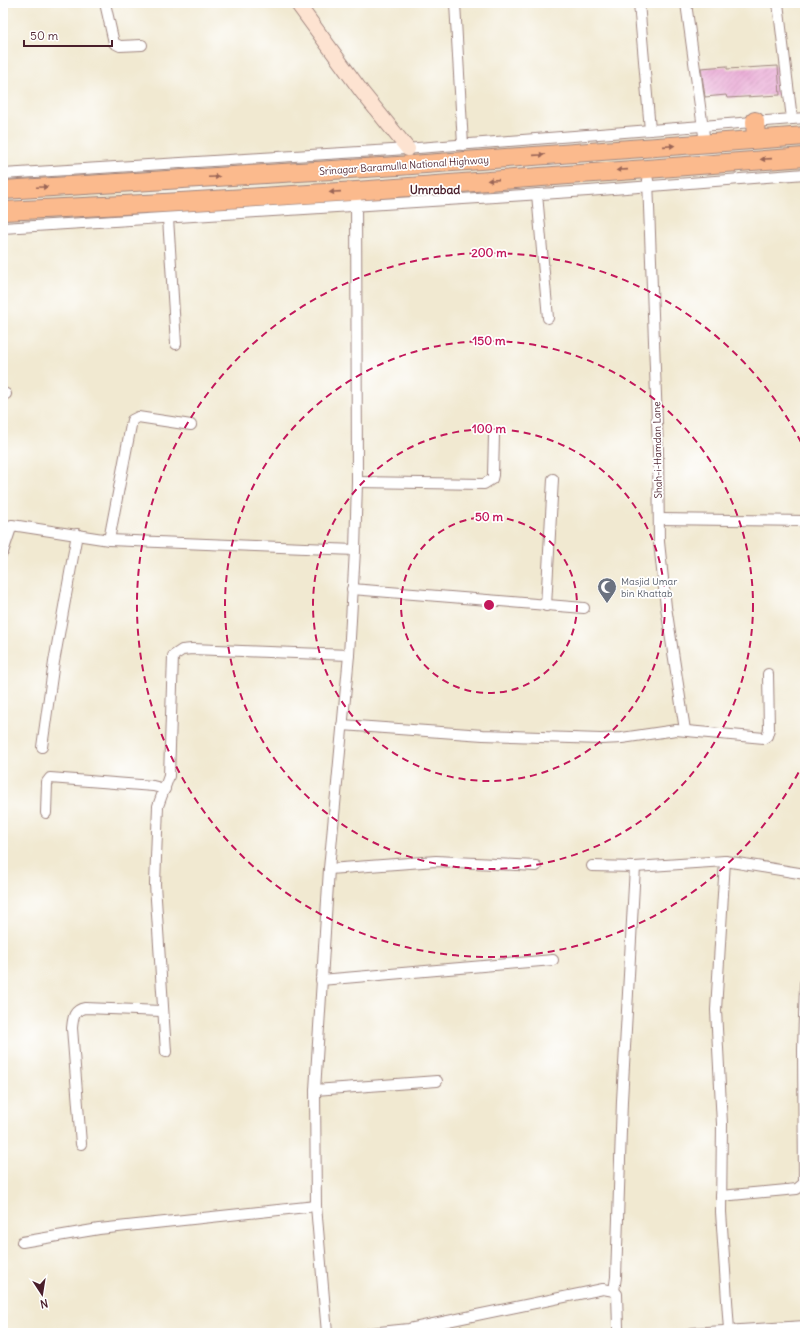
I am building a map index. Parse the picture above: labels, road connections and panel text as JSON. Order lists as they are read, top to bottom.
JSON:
{
  "streets": {
    "highway": ["Srinagar Baramulla National Highway"],
    "street": ["Shah-i-Hamdan Lane"]
  },
  "districts": ["Umrabad"],
  "places": {
    "mosque": ["Masjid Umar bin Khattab"]
  },
  "scale_bar": "50 m",
  "north": "bottom",
  "rings": [
    "200 m",
    "150 m",
    "100 m",
    "50 m"
  ]
}
